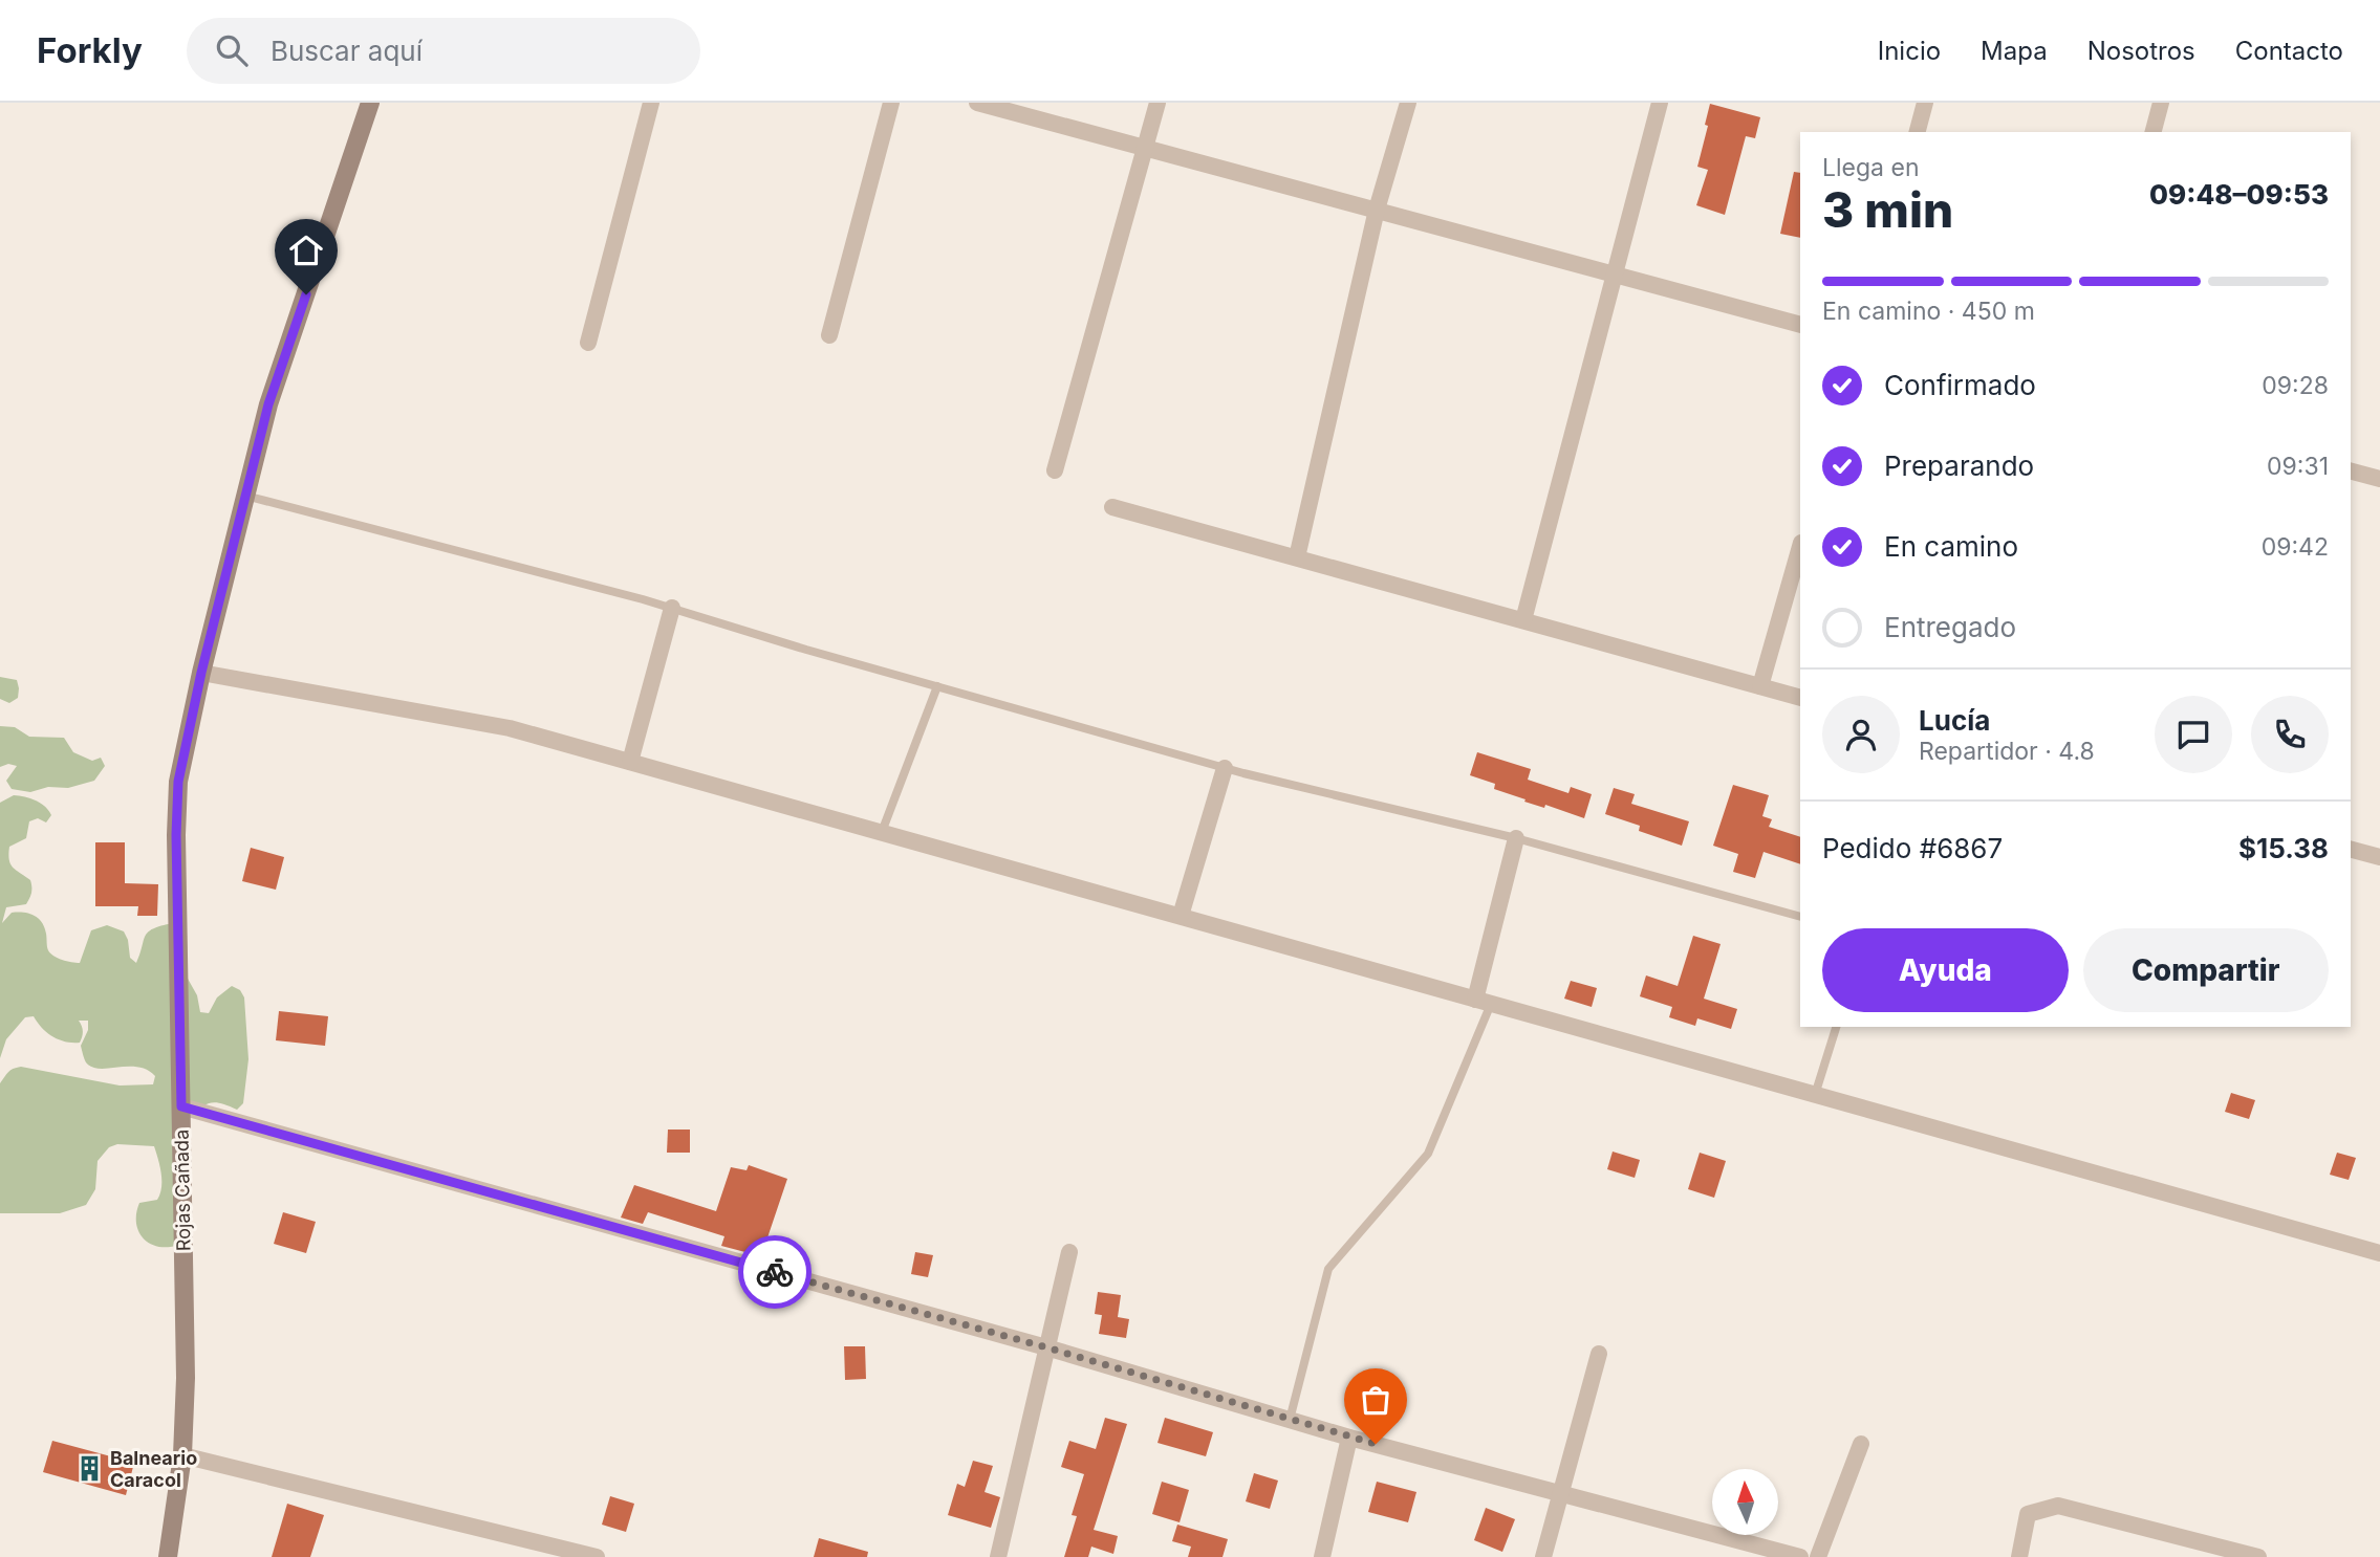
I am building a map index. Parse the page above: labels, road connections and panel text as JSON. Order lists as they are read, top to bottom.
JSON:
{
  "streets": {
    "main road": ["Rojas Cañada"]
  },
  "places": {
    "building": ["Balneario Caracol"]
  },
  "north": "top",
  "page": {
    "header": "Forkly",
    "search": "Buscar aquí",
    "nav": [
      "Inicio",
      "Mapa",
      "Nosotros",
      "Contacto"
    ],
    "heading": ["3 min", "Llega en", "09:48–09:53"],
    "panel": [
      "Lucía",
      "Repartidor · 4.8",
      "Pedido #6867",
      "$15.38"
    ],
    "bar": "En camino · 450 m",
    "list": [
      ["Confirmado", "09:28"],
      ["Preparando", "09:31"],
      ["En camino", "09:42"],
      "Entregado"
    ],
    "buttons": ["Ayuda", "Compartir"]
  }
}
